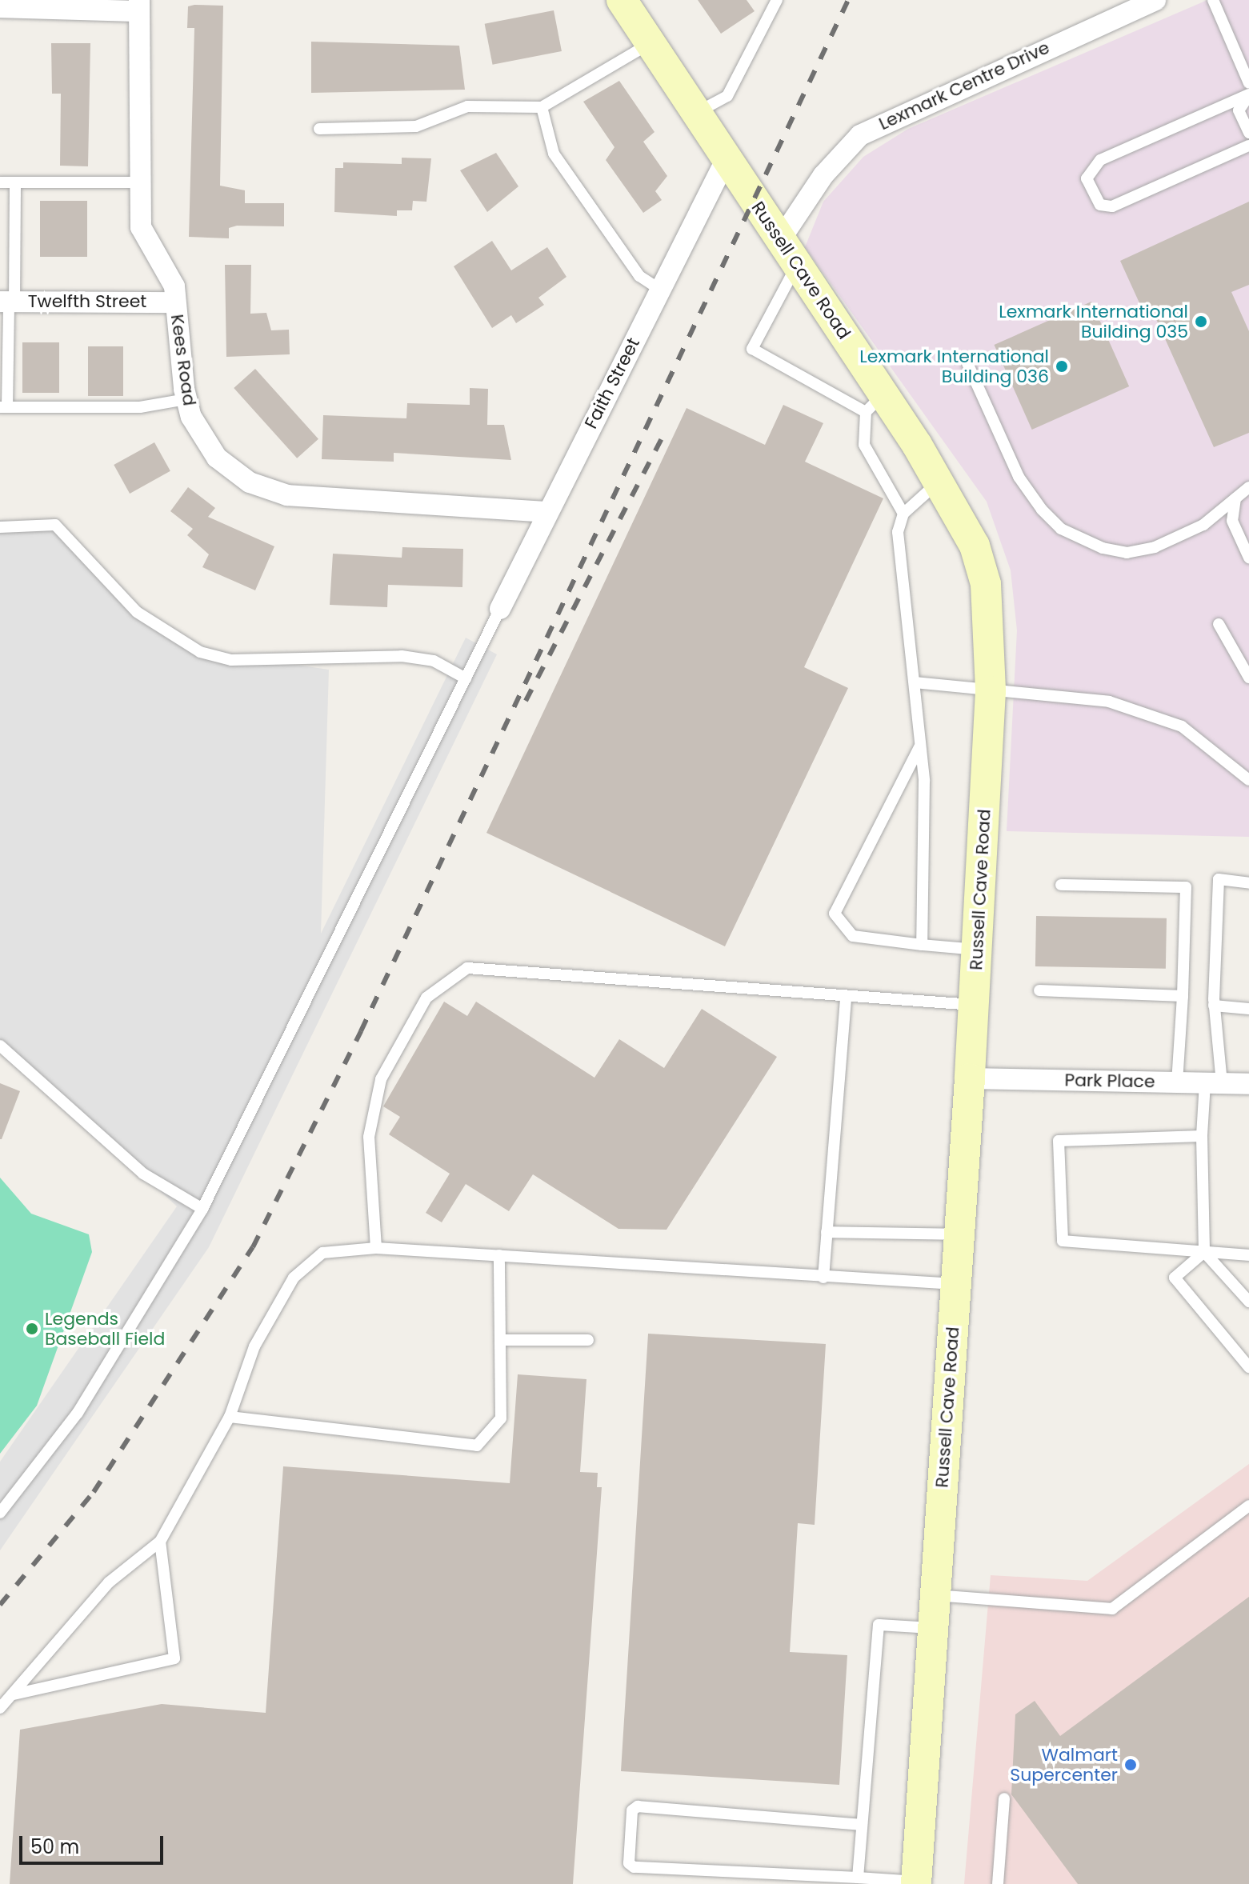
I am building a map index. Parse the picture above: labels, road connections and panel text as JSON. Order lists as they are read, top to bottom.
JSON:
{
  "streets": {
    "street": [
      "Lexmark Centre Drive",
      "Russell Cave Road",
      "Twelfth Street",
      "Kees Road",
      "Faith Street",
      "Park Place"
    ]
  },
  "crossings": [
    ["Lexmark Centre Drive", "Russell Cave Road"],
    ["Russell Cave Road", "Faith Street"],
    ["Russell Cave Road", "Park Place"],
    ["Twelfth Street", "Kees Road"],
    ["Kees Road", "Faith Street"]
  ],
  "places": [
    "Lexmark International Building 035",
    "Lexmark International Building 036",
    "Legends Baseball Field",
    "Walmart Supercenter"
  ],
  "scale_bar": "50 m"
}
